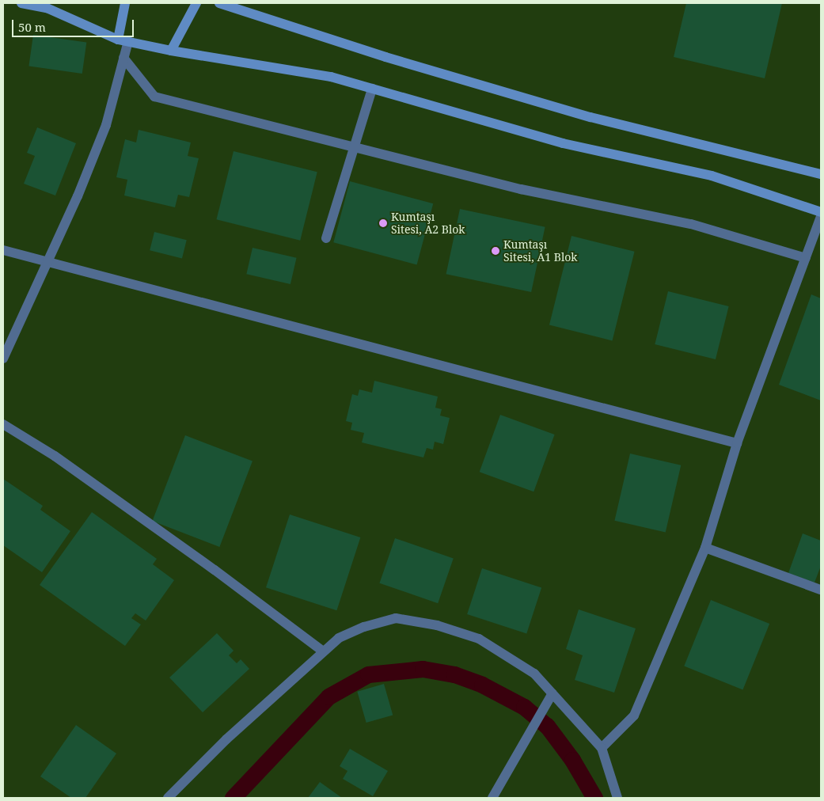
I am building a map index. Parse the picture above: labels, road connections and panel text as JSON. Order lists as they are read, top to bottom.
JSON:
{
  "places": ["Kumtaşı Sitesi, A2 Blok", "Kumtaşı Sitesi, A1 Blok"],
  "scale_bar": "50 m"
}
